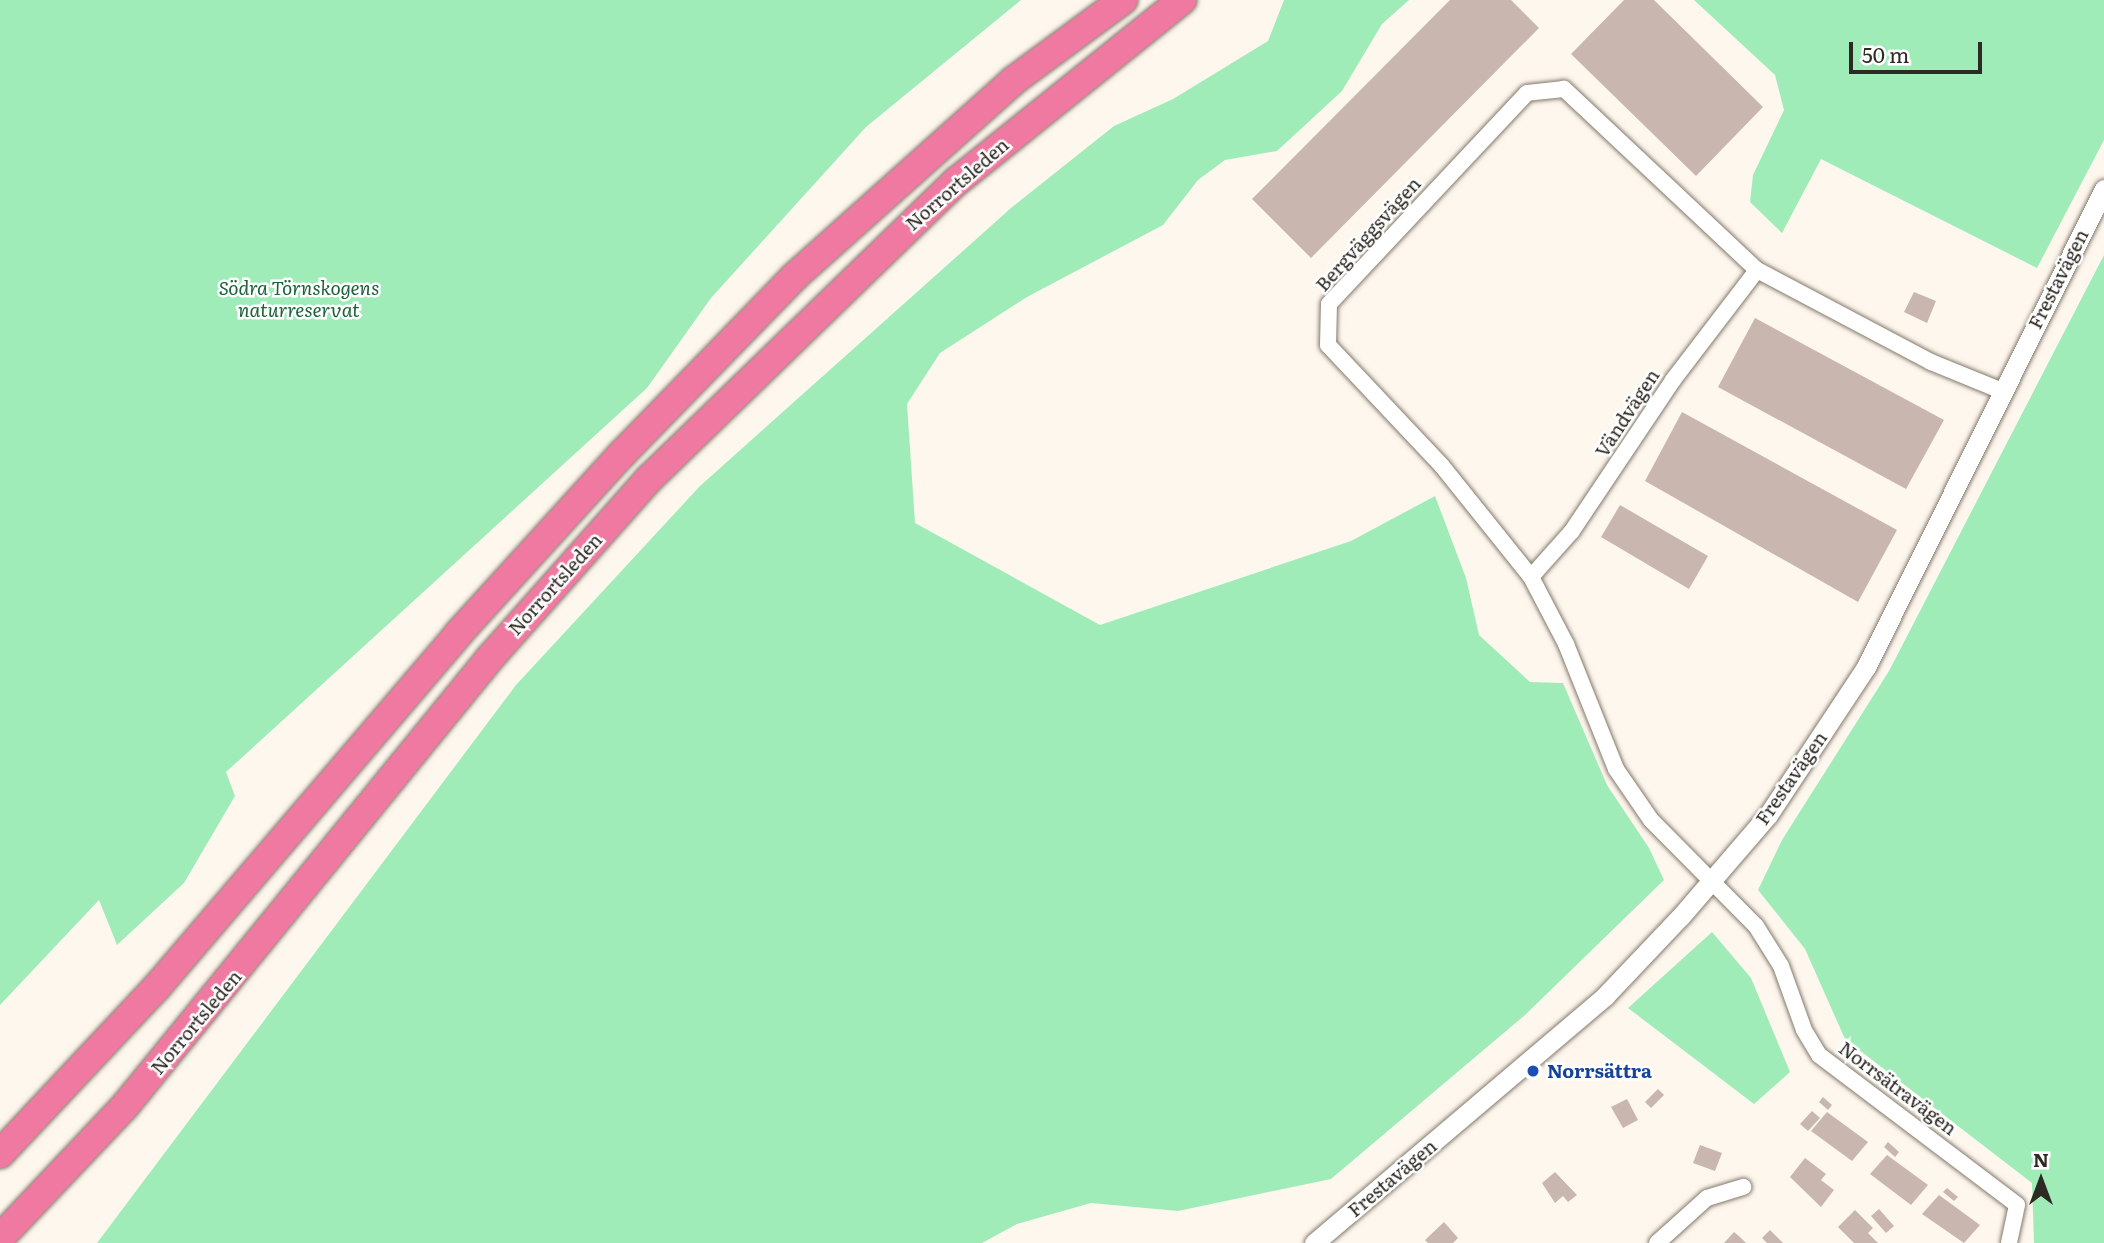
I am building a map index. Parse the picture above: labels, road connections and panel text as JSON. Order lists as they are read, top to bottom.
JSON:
{
  "streets": {
    "highway": ["Norrortsleden"],
    "street": [
      "Bergväggsvägen",
      "Frestavägen",
      "Vändvägen",
      "Norrsätravägen"
    ]
  },
  "crossings": [
    ["Bergväggsvägen", "Frestavägen"],
    ["Bergväggsvägen", "Vändvägen"],
    ["Bergväggsvägen", "Norrsätravägen"],
    ["Frestavägen", "Norrsätravägen"]
  ],
  "parks": ["Södra Törnskogens naturreservat"],
  "places": ["Norrsättra"],
  "scale_bar": "50 m",
  "north": "top"
}
